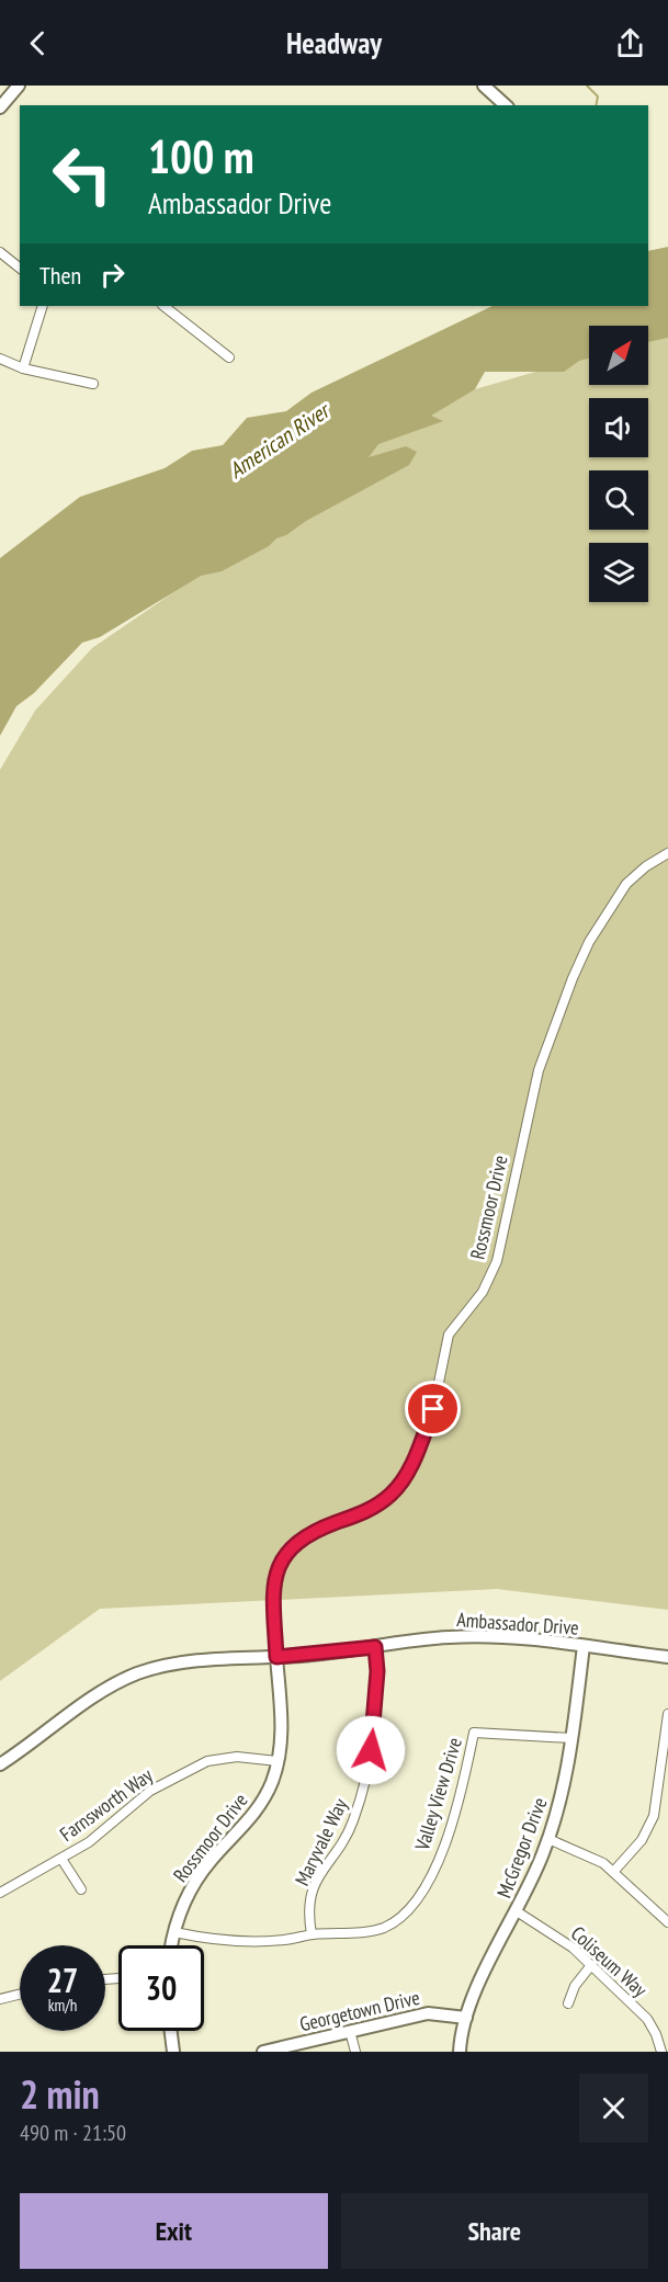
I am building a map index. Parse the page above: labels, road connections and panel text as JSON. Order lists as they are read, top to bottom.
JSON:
{
  "streets": {
    "street": [
      "Rossmoor Drive",
      "Ambassador Drive",
      "Valley View Drive",
      "Farnsworth Way",
      "Maryvale Way",
      "McGregor Drive",
      "Coliseum Way",
      "Georgetown Drive"
    ]
  },
  "crossings": [
    ["Rossmoor Drive", "Ambassador Drive"],
    ["Rossmoor Drive", "Valley View Drive"],
    ["Rossmoor Drive", "Farnsworth Way"],
    ["Ambassador Drive", "Maryvale Way"],
    ["Ambassador Drive", "McGregor Drive"],
    ["Valley View Drive", "Maryvale Way"],
    ["Valley View Drive", "McGregor Drive"],
    ["McGregor Drive", "Coliseum Way"],
    ["McGregor Drive", "Georgetown Drive"]
  ],
  "water": ["American River"],
  "north": "top right",
  "page": {
    "header": "Headway",
    "turn": ["100 m", "Ambassador Drive"],
    "then": "Then",
    "speed": "27 km/h",
    "limit": "30",
    "heading": ["2 min", "490 m · 21:50"],
    "buttons": ["Exit", "Share"]
  }
}
